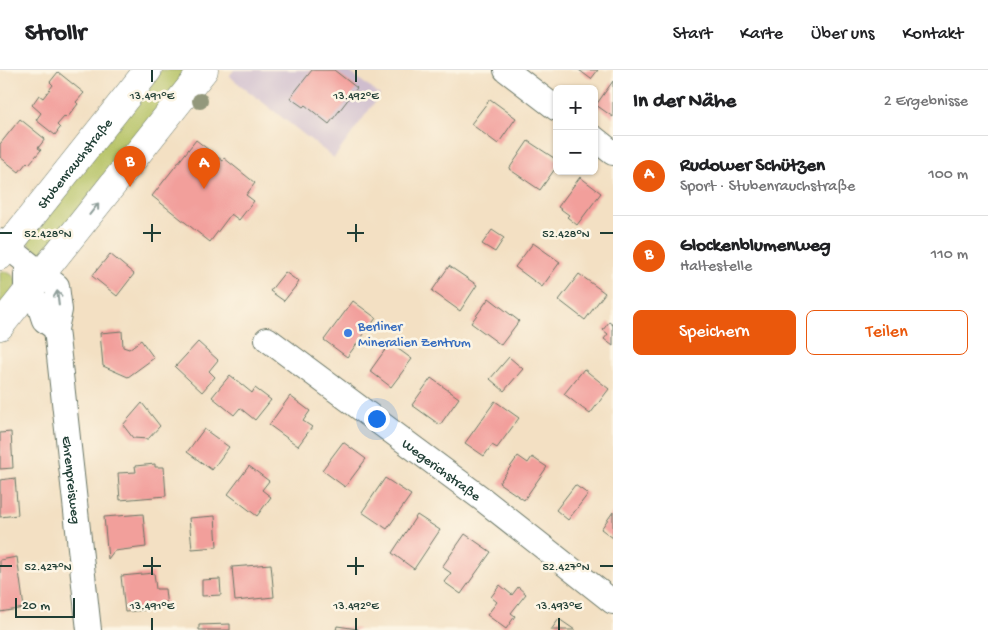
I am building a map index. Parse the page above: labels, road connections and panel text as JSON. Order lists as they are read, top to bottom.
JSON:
{
  "streets": {
    "main road": ["Stubenrauchstraße"],
    "street": ["Wegerichstraße", "Ehrenpreisweg"]
  },
  "crossings": [
    ["Stubenrauchstraße", "Ehrenpreisweg"]
  ],
  "places": ["Berliner Mineralien Zentrum"],
  "scale_bar": "20 m",
  "page": {
    "header": "Strollr",
    "nav": [
      "Start",
      "Karte",
      "Über uns",
      "Kontakt"
    ],
    "heading": ["In der Nähe", "2 Ergebnisse"],
    "map_buttons": ["+", "−"],
    "list": [
      {
        "mark": "A",
        "name": "Rudower Schützen",
        "note": "Sport · Stubenrauchstraße",
        "value": "100 m"
      },
      {
        "mark": "B",
        "name": "Glockenblumenweg",
        "note": "Haltestelle",
        "value": "110 m"
      }
    ],
    "pins": ["B", "A"],
    "buttons": ["Speichern", "Teilen"],
    "scale": "20 m"
  },
  "coordinates": [
    "13.491°E",
    "13.492°E",
    "52.428°N",
    "52.427°N",
    "13.493°E"
  ]
}
